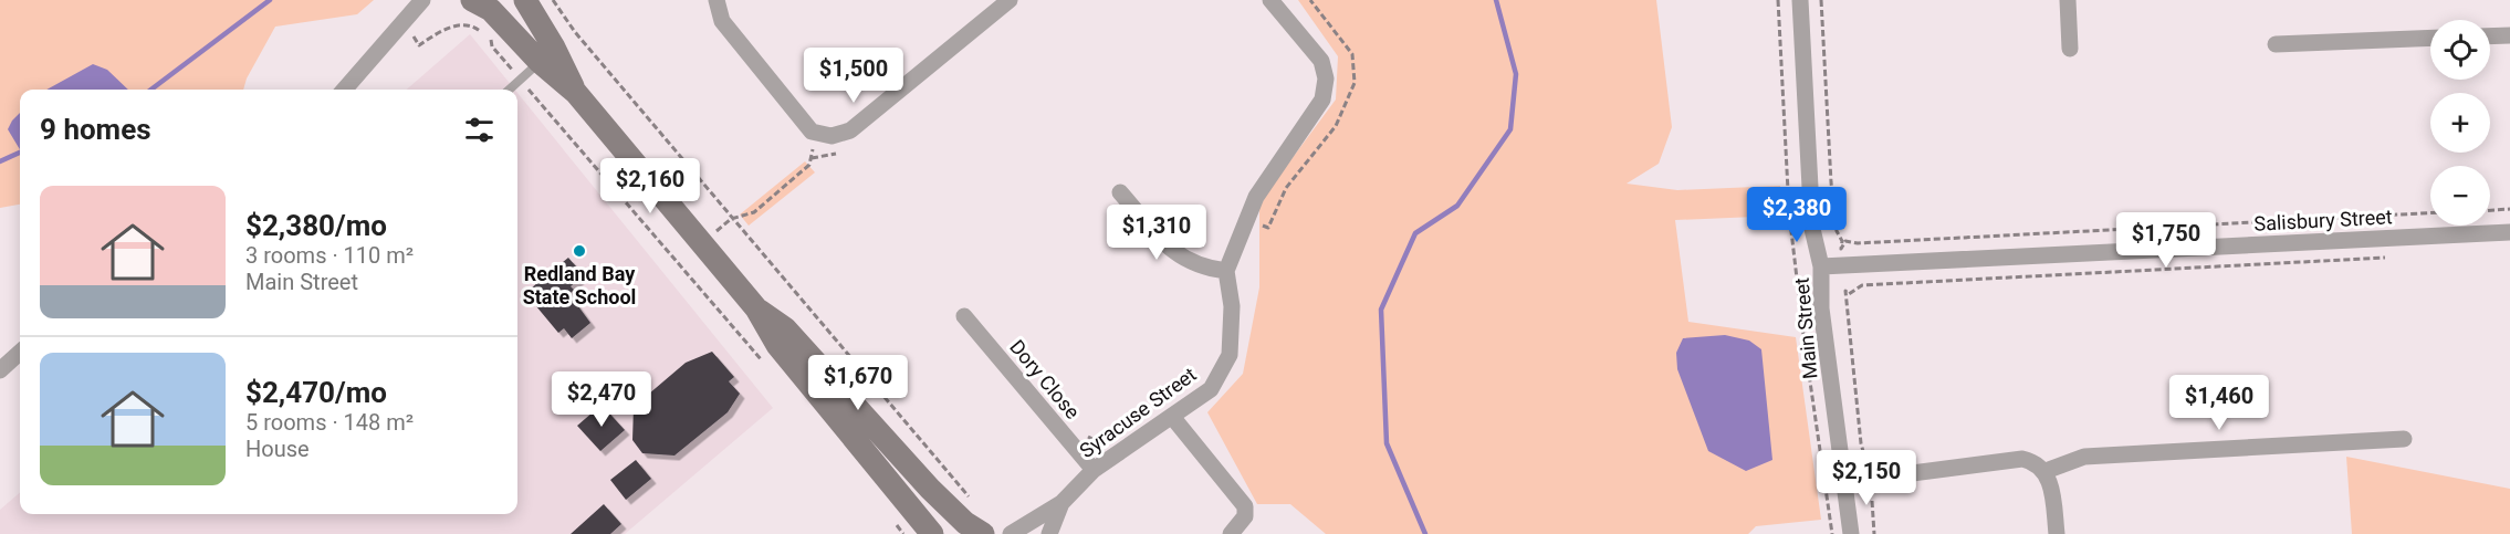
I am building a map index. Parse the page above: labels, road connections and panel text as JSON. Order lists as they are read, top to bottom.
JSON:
{
  "streets": {
    "street": [
      "Salisbury Street",
      "Main Street",
      "Dory Close",
      "Syracuse Street"
    ]
  },
  "crossings": [
    ["Salisbury Street", "Main Street"],
    ["Dory Close", "Syracuse Street"]
  ],
  "places": ["Redland Bay State School"],
  "page": {
    "map_buttons": ["+", "−"],
    "price": [
      "$1,500",
      "$2,160",
      "$2,380",
      "$1,310",
      "$1,750",
      "$1,670",
      "$2,470",
      "$1,460",
      "$2,150"
    ],
    "heading": "9 homes",
    "list": [
      {
        "name": "$2,380/mo",
        "note": "3 rooms · 110 m² · Main Street"
      },
      {
        "name": "$2,470/mo",
        "note": "5 rooms · 148 m² · House"
      }
    ]
  }
}
